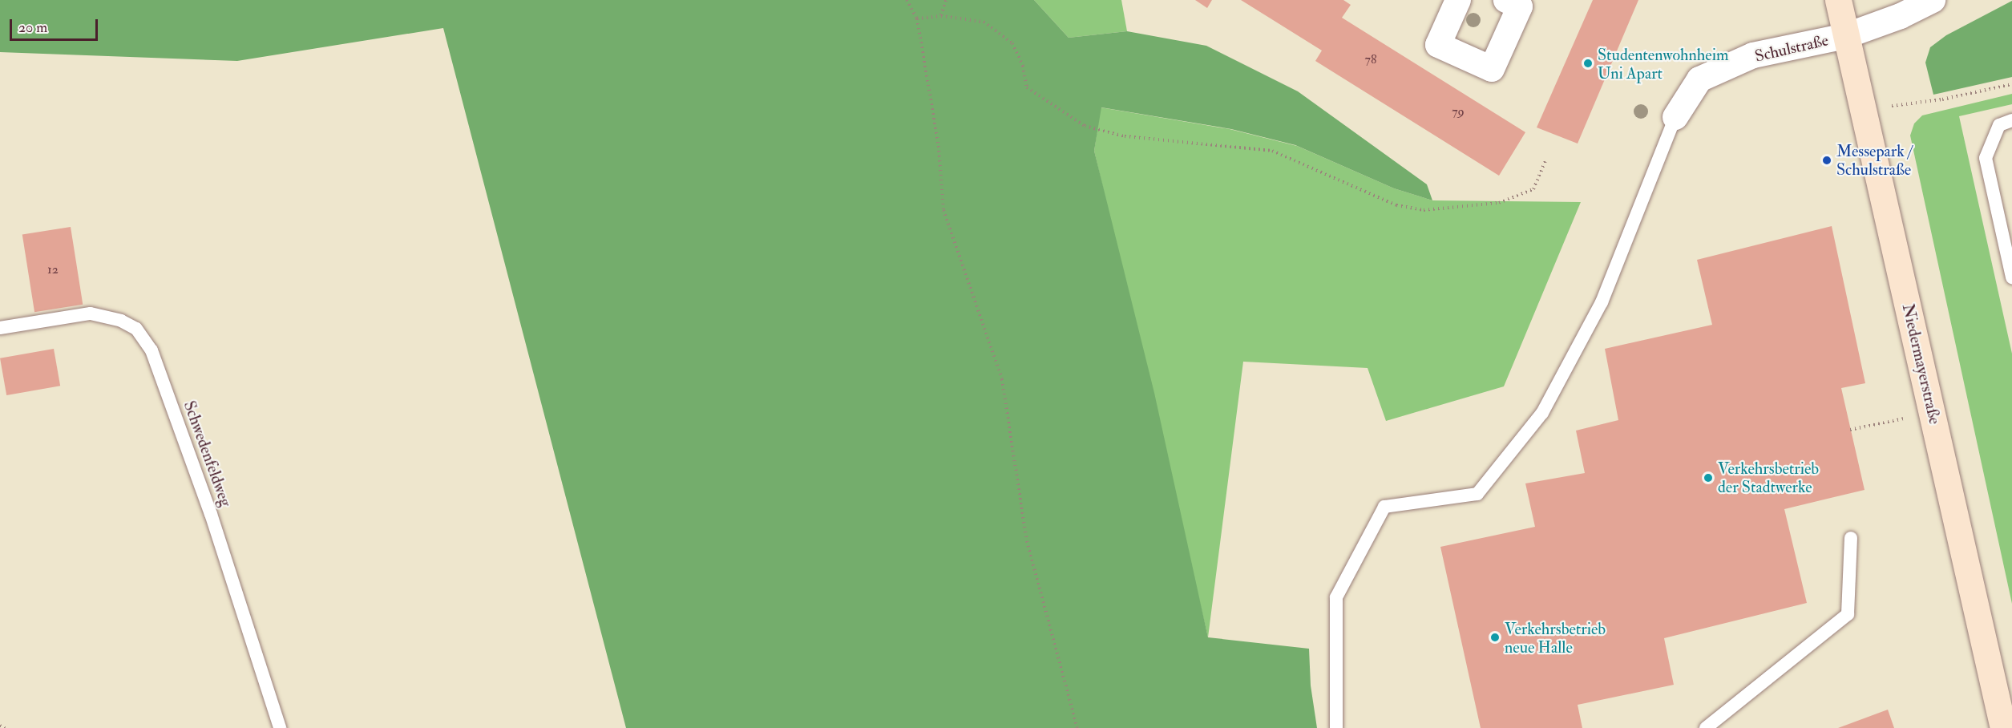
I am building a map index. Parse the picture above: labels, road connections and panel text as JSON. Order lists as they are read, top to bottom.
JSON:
{
  "streets": {
    "main road": ["Niedermayerstraße"],
    "street": ["Schulstraße"],
    "lane": ["Schwedenfeldweg"]
  },
  "crossings": [
    ["Schulstraße", "Niedermayerstraße"]
  ],
  "places": [
    "Studentenwohnheim Uni Apart",
    "Messepark / Schulstraße",
    "Verkehrsbetrieb der Stadtwerke",
    "Verkehrsbetrieb neue Halle"
  ],
  "house_numbers": ["78", "79", "12"],
  "scale_bar": "20 m"
}
